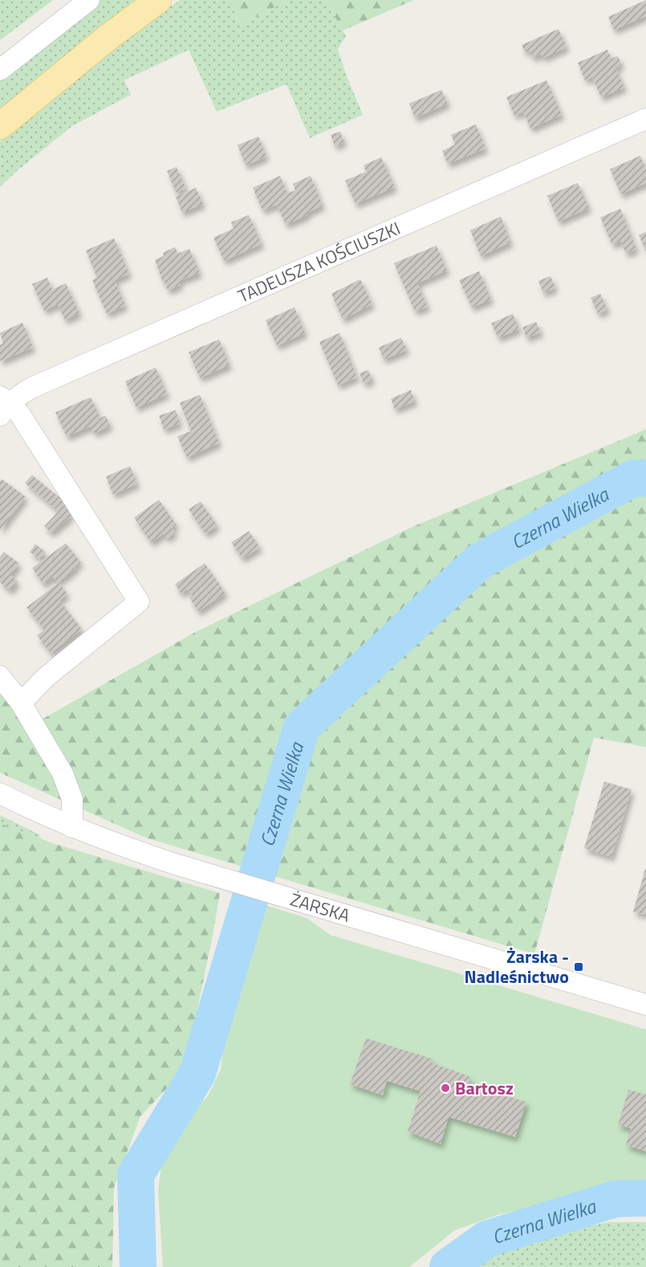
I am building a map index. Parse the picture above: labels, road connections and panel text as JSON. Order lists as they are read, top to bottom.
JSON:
{
  "streets": {
    "street": ["TADEUSZA KOŚCIUSZKI", "ŻARSKA"]
  },
  "water": ["Czerna Wielka"],
  "places": {
    "transit": ["Żarska - Nadleśnictwo"],
    "other": ["Bartosz"]
  }
}
